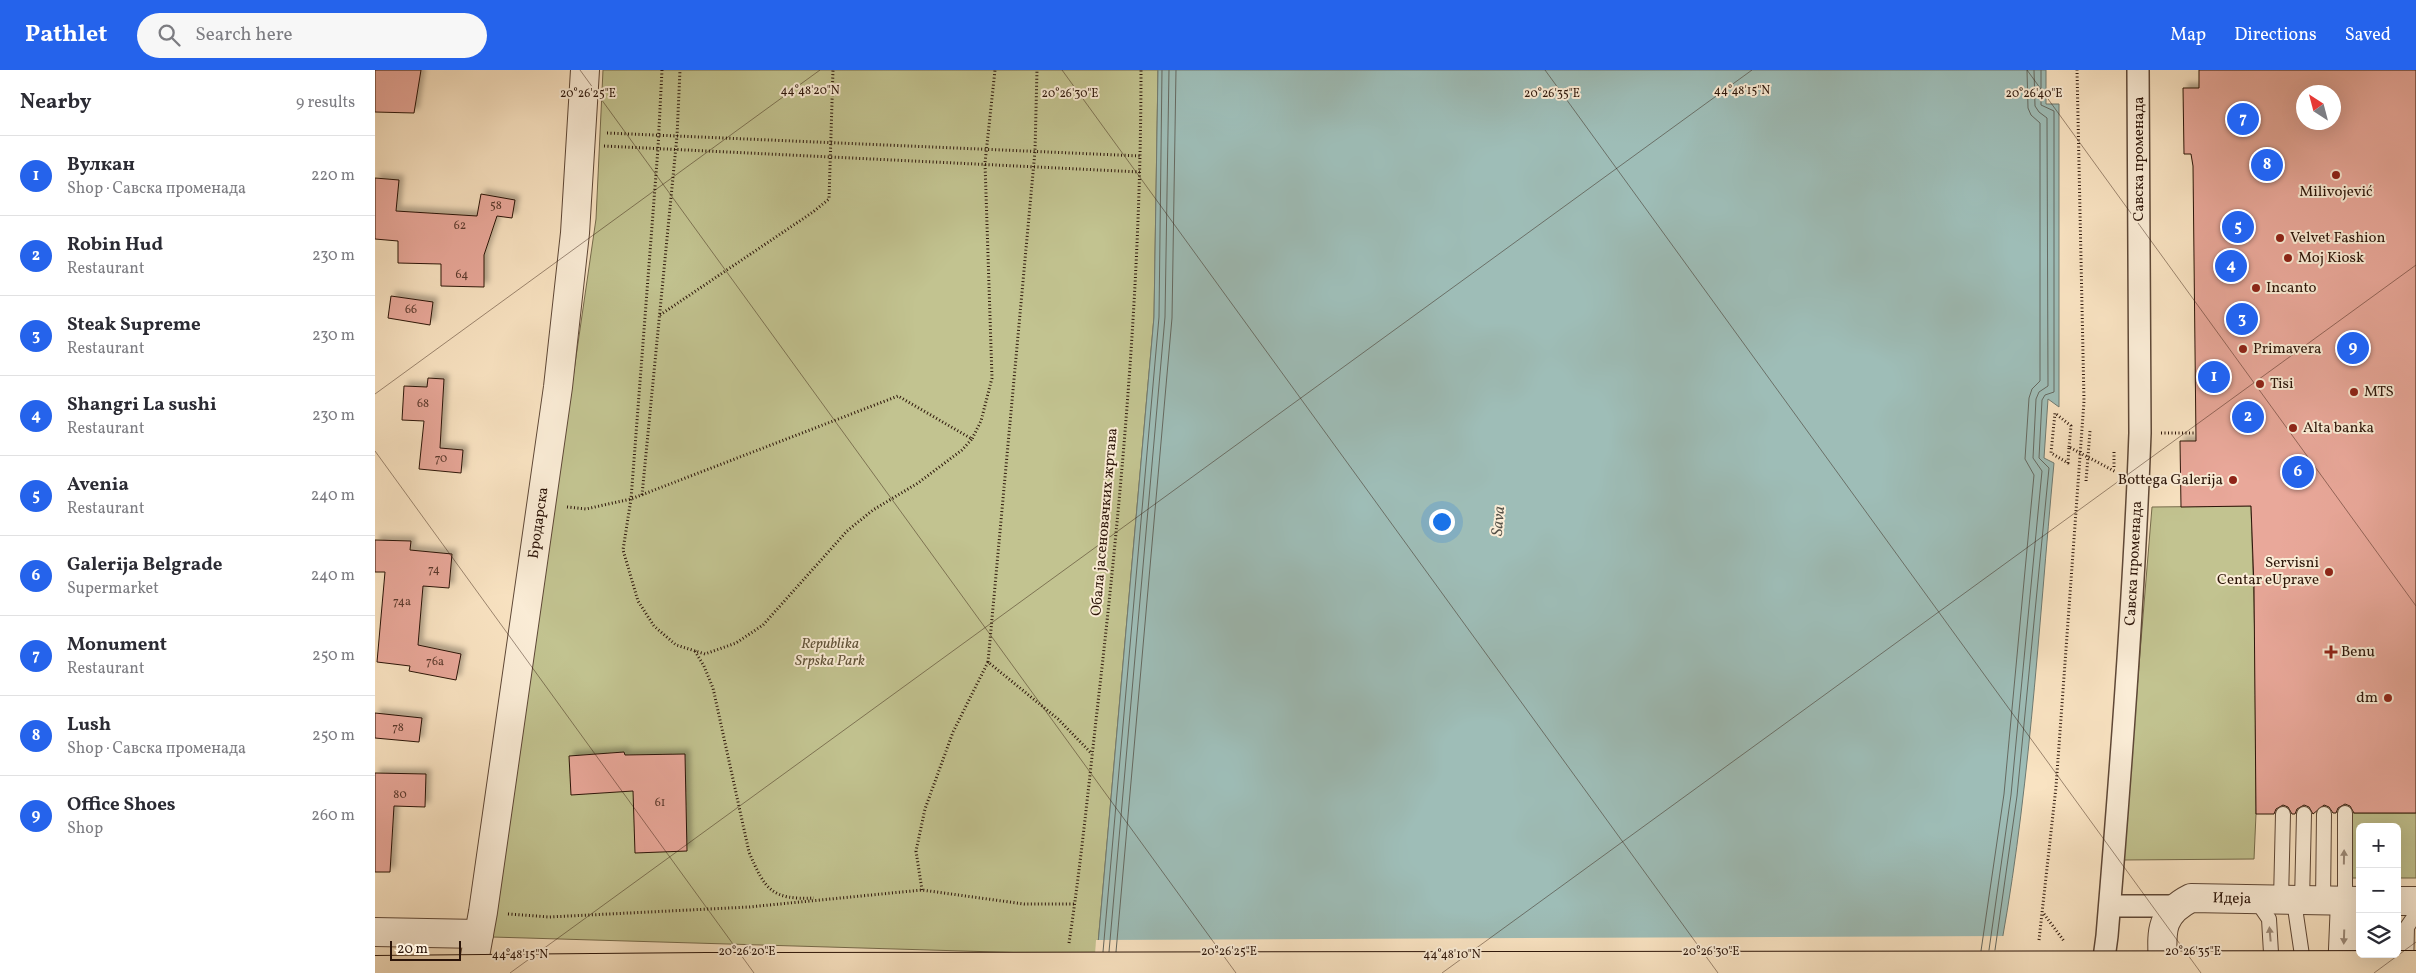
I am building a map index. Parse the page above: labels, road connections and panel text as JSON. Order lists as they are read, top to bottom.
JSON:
{
  "streets": {
    "street": ["Савска променада", "Бродарска", "Идеја"],
    "path": ["Обала јасеновачких жртава"]
  },
  "water": ["Sava"],
  "parks": ["Republika Srpska Park"],
  "places": {
    "other": [
      "Milivojević",
      "Velvet Fashion",
      "Moj Kiosk",
      "Incanto",
      "Primavera",
      "Tisi",
      "MTS",
      "Alta banka",
      "Bottega Galerija",
      "Servisni Centar eUprave",
      "dm"
    ],
    "health": ["Benu"]
  },
  "house_numbers": [
    "58",
    "62",
    "64",
    "66",
    "68",
    "70",
    "74",
    "74a",
    "76a",
    "78",
    "80",
    "61"
  ],
  "scale_bar": "20 m",
  "north": "top left",
  "page": {
    "header": "Pathlet",
    "search": "Search here",
    "nav": ["Map", "Directions", "Saved"],
    "heading": ["Nearby", "9 results"],
    "pins": [
      "7",
      "8",
      "5",
      "4",
      "3",
      "9",
      "1",
      "2",
      "6"
    ],
    "list": [
      {
        "mark": "1",
        "name": "Вулкан",
        "note": "Shop · Савска променада",
        "value": "220 m"
      },
      {
        "mark": "2",
        "name": "Robin Hud",
        "note": "Restaurant",
        "value": "230 m"
      },
      {
        "mark": "3",
        "name": "Steak Supreme",
        "note": "Restaurant",
        "value": "230 m"
      },
      {
        "mark": "4",
        "name": "Shangri La sushi",
        "note": "Restaurant",
        "value": "230 m"
      },
      {
        "mark": "5",
        "name": "Avenia",
        "note": "Restaurant",
        "value": "240 m"
      },
      {
        "mark": "6",
        "name": "Galerija Belgrade",
        "note": "Supermarket",
        "value": "240 m"
      },
      {
        "mark": "7",
        "name": "Monument",
        "note": "Restaurant",
        "value": "250 m"
      },
      {
        "mark": "8",
        "name": "Lush",
        "note": "Shop · Савска променада",
        "value": "250 m"
      },
      {
        "mark": "9",
        "name": "Office Shoes",
        "note": "Shop",
        "value": "260 m"
      }
    ],
    "map_buttons": ["+", "−"],
    "scale": "20 m"
  },
  "coordinates": [
    "44°48'20\"N",
    "44°48'15\"N",
    "20°26'25\"E",
    "20°26'30\"E",
    "20°26'35\"E",
    "20°26'40\"E",
    "20°26'20\"E",
    "44°48'10\"N"
  ]
}
